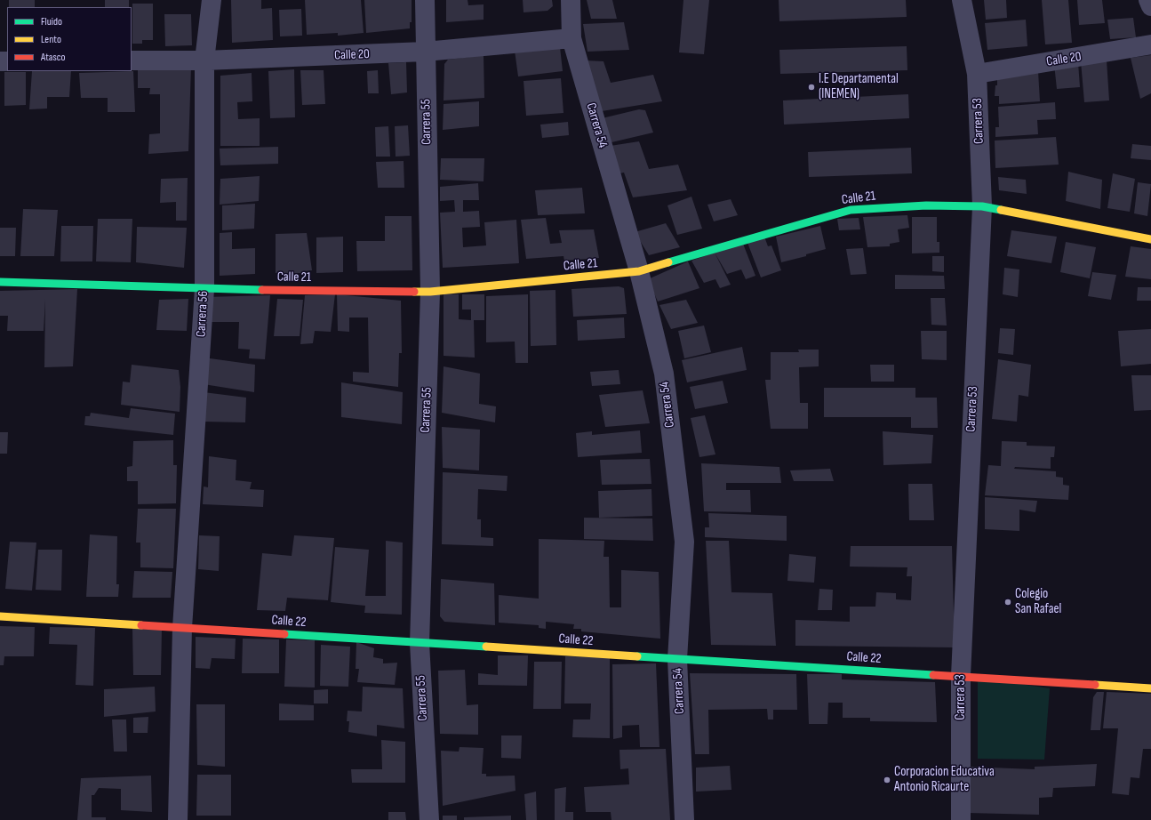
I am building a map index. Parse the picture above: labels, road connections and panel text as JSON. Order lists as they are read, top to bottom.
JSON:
{
  "streets": {
    "street": [
      "Calle 20",
      "Carrera 53",
      "Carrera 55",
      "Carrera 54",
      "Calle 21",
      "Carrera 56",
      "Calle 22"
    ]
  },
  "crossings": [
    ["Calle 20", "Carrera 53"],
    ["Calle 20", "Carrera 55"],
    ["Calle 20", "Carrera 54"],
    ["Calle 20", "Carrera 56"],
    ["Carrera 53", "Calle 21"],
    ["Carrera 53", "Calle 22"],
    ["Carrera 55", "Calle 21"],
    ["Carrera 55", "Calle 22"],
    ["Carrera 54", "Calle 21"],
    ["Carrera 54", "Calle 22"],
    ["Calle 21", "Carrera 56"],
    ["Carrera 56", "Calle 22"]
  ],
  "places": ["I.E Departamental (INEMEN)", "Colegio San Rafael", "Corporacion Educativa Antonio Ricaurte"],
  "legend": ["Fluido", "Lento", "Atasco"]
}
